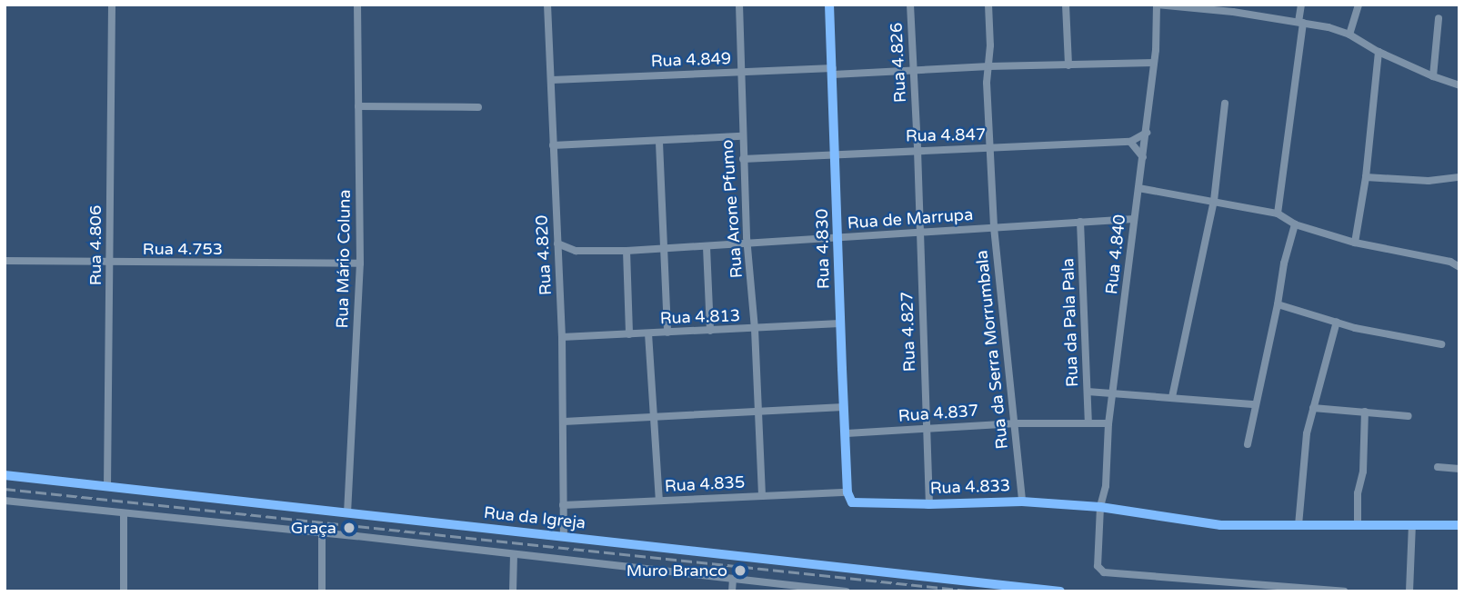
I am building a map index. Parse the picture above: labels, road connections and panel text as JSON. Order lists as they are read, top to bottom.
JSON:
{
  "streets": {
    "street": [
      "Rua 4.849",
      "Rua 4.826",
      "Rua 4.847",
      "Rua Arone Pfumo",
      "Rua de Marrupa",
      "Rua 4.806",
      "Rua 4.753",
      "Rua 4.830",
      "Rua 4.840",
      "Rua 4.820",
      "Rua Mário Coluna",
      "Rua 4.813",
      "Rua da Pala Pala",
      "Rua 4.827",
      "Rua da Serra Morrumbala",
      "Rua 4.837",
      "Rua 4.835",
      "Rua 4.833",
      "Rua da Igreja"
    ]
  },
  "crossings": [
    ["Rua 4.849", "Rua 4.826"],
    ["Rua 4.849", "Rua Arone Pfumo"],
    ["Rua 4.849", "Rua 4.830"],
    ["Rua 4.849", "Rua 4.840"],
    ["Rua 4.849", "Rua 4.820"],
    ["Rua 4.849", "Rua da Serra Morrumbala"],
    ["Rua 4.826", "Rua 4.847"],
    ["Rua 4.826", "Rua de Marrupa"],
    ["Rua 4.826", "Rua 4.827"],
    ["Rua 4.847", "Rua Arone Pfumo"],
    ["Rua 4.847", "Rua 4.830"],
    ["Rua 4.847", "Rua 4.840"],
    ["Rua 4.847", "Rua da Serra Morrumbala"],
    ["Rua Arone Pfumo", "Rua de Marrupa"],
    ["Rua Arone Pfumo", "Rua 4.813"],
    ["Rua Arone Pfumo", "Rua 4.835"],
    ["Rua de Marrupa", "Rua 4.830"],
    ["Rua de Marrupa", "Rua 4.840"],
    ["Rua de Marrupa", "Rua da Pala Pala"],
    ["Rua de Marrupa", "Rua 4.827"],
    ["Rua de Marrupa", "Rua da Serra Morrumbala"],
    ["Rua 4.806", "Rua 4.753"],
    ["Rua 4.806", "Rua da Igreja"],
    ["Rua 4.753", "Rua Mário Coluna"],
    ["Rua 4.830", "Rua 4.813"],
    ["Rua 4.830", "Rua 4.837"],
    ["Rua 4.830", "Rua 4.835"],
    ["Rua 4.830", "Rua 4.833"],
    ["Rua 4.840", "Rua 4.837"],
    ["Rua 4.840", "Rua 4.833"],
    ["Rua 4.820", "Rua 4.813"],
    ["Rua 4.820", "Rua 4.835"],
    ["Rua 4.820", "Rua da Igreja"],
    ["Rua Mário Coluna", "Rua da Igreja"],
    ["Rua da Pala Pala", "Rua 4.837"],
    ["Rua 4.827", "Rua 4.837"],
    ["Rua 4.827", "Rua 4.833"],
    ["Rua da Serra Morrumbala", "Rua 4.837"],
    ["Rua da Serra Morrumbala", "Rua 4.833"],
    ["Rua 4.835", "Rua 4.833"]
  ],
  "places": ["Graça", "Muro Branco"]
}
